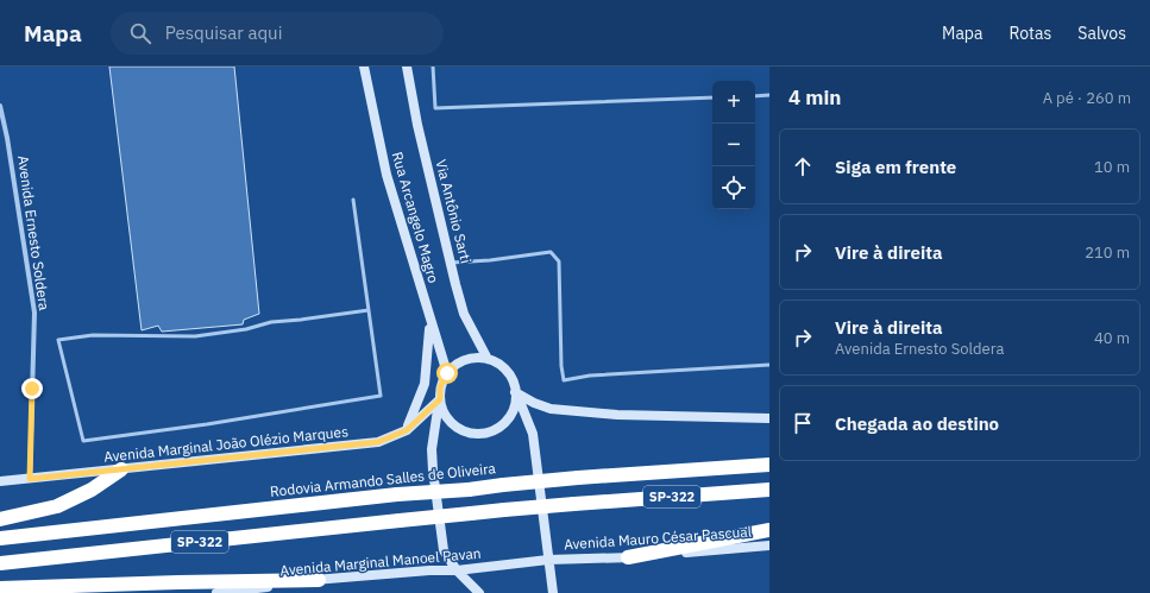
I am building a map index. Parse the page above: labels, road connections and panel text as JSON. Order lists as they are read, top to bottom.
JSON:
{
  "streets": {
    "highway": ["Rodovia Armando Salles de Oliveira", "SP-322"],
    "main road": [
      "Via Antônio Sarti",
      "Rua Arcangelo Magro",
      "Avenida Marginal João Olézio Marques",
      "Avenida Mauro César Pascual",
      "Avenida Marginal Manoel Pavan"
    ],
    "street": ["Avenida Ernesto Soldera"]
  },
  "crossings": [
    ["Via Antônio Sarti", "Rua Arcangelo Magro"],
    ["Via Antônio Sarti", "Avenida Marginal João Olézio Marques"],
    ["Rua Arcangelo Magro", "Avenida Marginal João Olézio Marques"],
    ["Avenida Ernesto Soldera", "Avenida Marginal João Olézio Marques"],
    ["Avenida Mauro César Pascual", "Avenida Marginal Manoel Pavan"]
  ],
  "page": {
    "header": "Mapa",
    "search": "Pesquisar aqui",
    "nav": ["Mapa", "Rotas", "Salvos"],
    "heading": ["4 min", "A pé · 260 m"],
    "map_buttons": ["+", "−"],
    "list": [
      ["Siga em frente", "10 m"],
      ["Vire à direita", "210 m"],
      ["Vire à direita", "Avenida Ernesto Soldera", "40 m"],
      "Chegada ao destino"
    ]
  }
}
